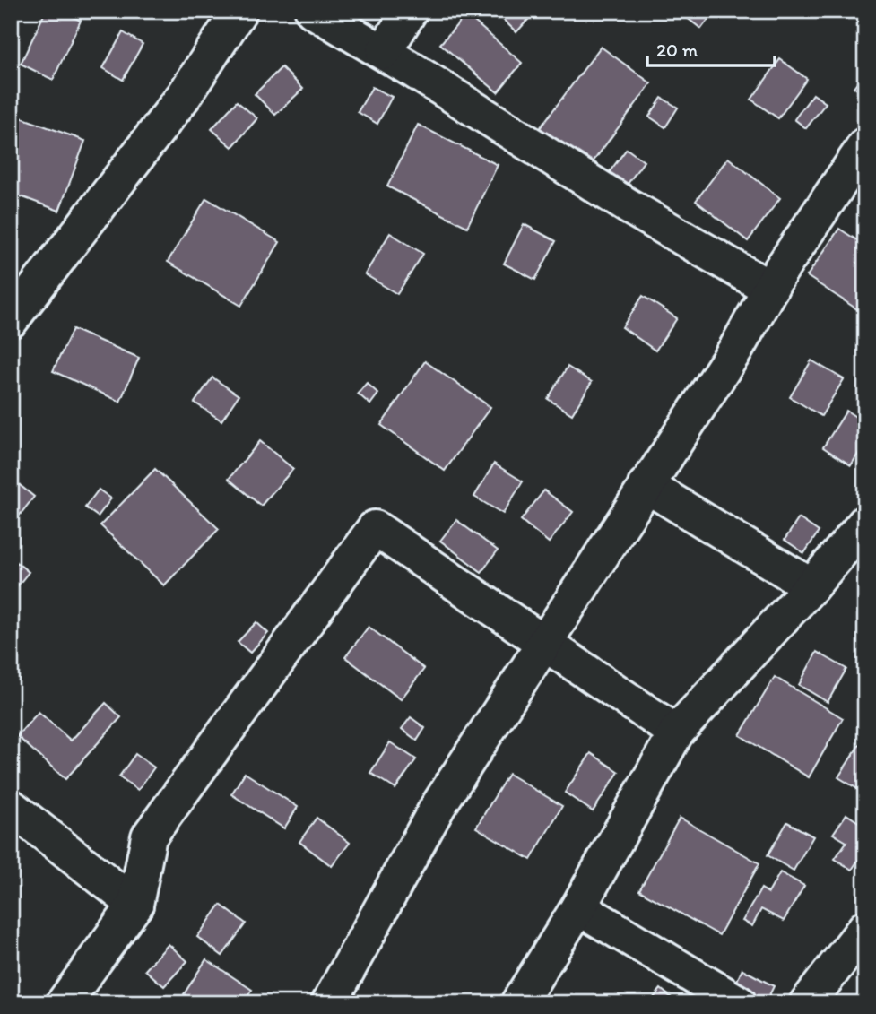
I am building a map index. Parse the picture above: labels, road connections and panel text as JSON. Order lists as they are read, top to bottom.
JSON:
{
  "scale_bar": "20 m"
}
